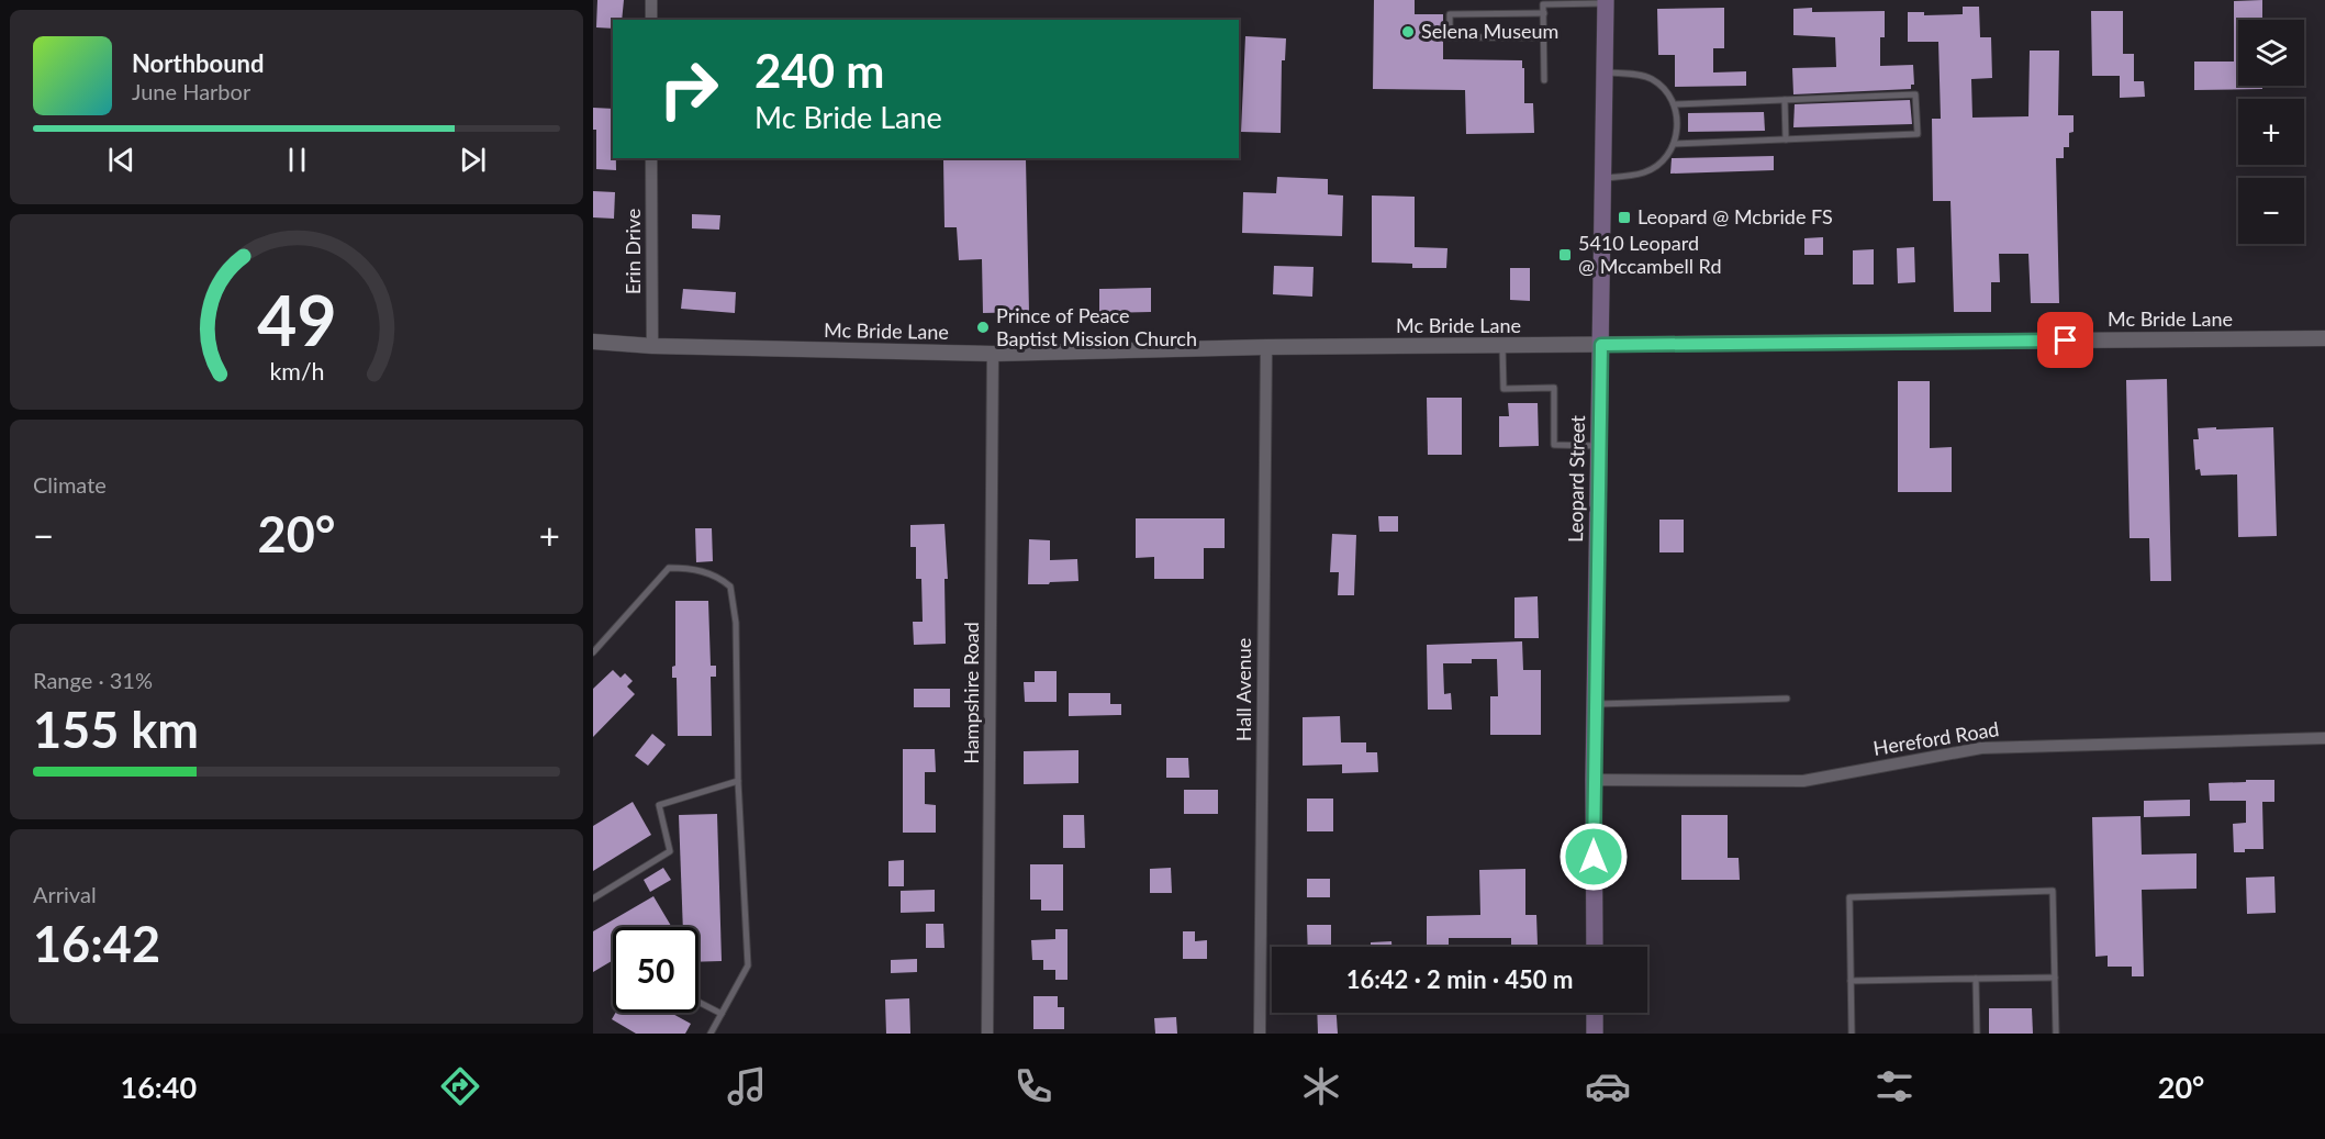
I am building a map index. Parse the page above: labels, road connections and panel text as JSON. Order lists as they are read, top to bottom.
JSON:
{
  "streets": {
    "main road": ["Leopard Street"],
    "street": [
      "Erin Drive",
      "Mc Bride Lane",
      "Hall Avenue",
      "Hampshire Road",
      "Hereford Road"
    ]
  },
  "crossings": [
    ["Erin Drive", "Mc Bride Lane"],
    ["Mc Bride Lane", "Leopard Street"],
    ["Mc Bride Lane", "Hall Avenue"],
    ["Mc Bride Lane", "Hampshire Road"],
    ["Leopard Street", "Hereford Road"]
  ],
  "places": {
    "other": ["Selena Museum", "Prince of Peace Baptist Mission Church"],
    "transit": ["Leopard @ Mcbride FS", "5410 Leopard @ Mccambell Rd"]
  },
  "page": {
    "map_buttons": ["+", "−"],
    "turn": ["240 m", "Mc Bride Lane"],
    "song": ["Northbound", "June Harbor"],
    "tile": [
      "Climate",
      ["Range · 31%", "155 km"],
      ["Arrival", "16:42"]
    ],
    "heat": ["−", "20°", "+"],
    "limit": "50",
    "trip": "16:42 · 2 min · 450 m",
    "tabs": ["16:40", "20°"],
    "gauge": ["49", "km/h"]
  }
}
